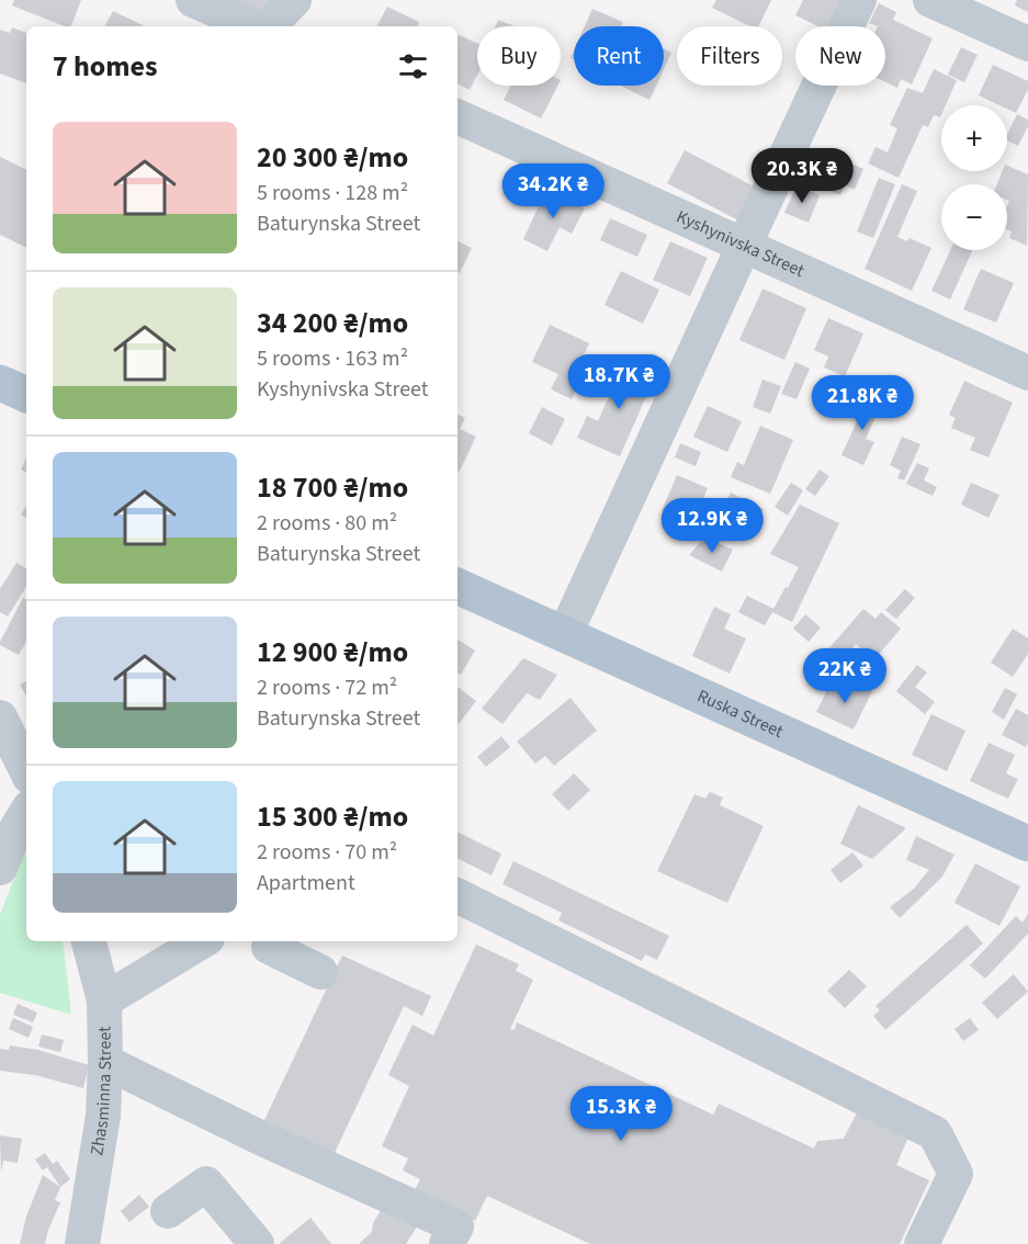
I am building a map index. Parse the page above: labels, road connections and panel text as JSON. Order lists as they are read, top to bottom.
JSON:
{
  "streets": {
    "main road": ["Ruska Street"],
    "street": ["Kyshynivska Street", "Zhasminna Street"]
  },
  "page": {
    "chip": [
      "Buy",
      "Rent",
      "Filters",
      "New"
    ],
    "heading": "7 homes",
    "map_buttons": ["+", "−"],
    "list": [
      {
        "name": "20 300 ₴/mo",
        "note": "5 rooms · 128 m² · Baturynska Street"
      },
      {
        "name": "34 200 ₴/mo",
        "note": "5 rooms · 163 m² · Kyshynivska Street"
      },
      {
        "name": "18 700 ₴/mo",
        "note": "2 rooms · 80 m² · Baturynska Street"
      },
      {
        "name": "12 900 ₴/mo",
        "note": "2 rooms · 72 m² · Baturynska Street"
      },
      {
        "name": "15 300 ₴/mo",
        "note": "2 rooms · 70 m² · Apartment"
      }
    ],
    "price": [
      "20.3K ₴",
      "34.2K ₴",
      "18.7K ₴",
      "21.8K ₴",
      "12.9K ₴",
      "22K ₴",
      "15.3K ₴"
    ]
  }
}
